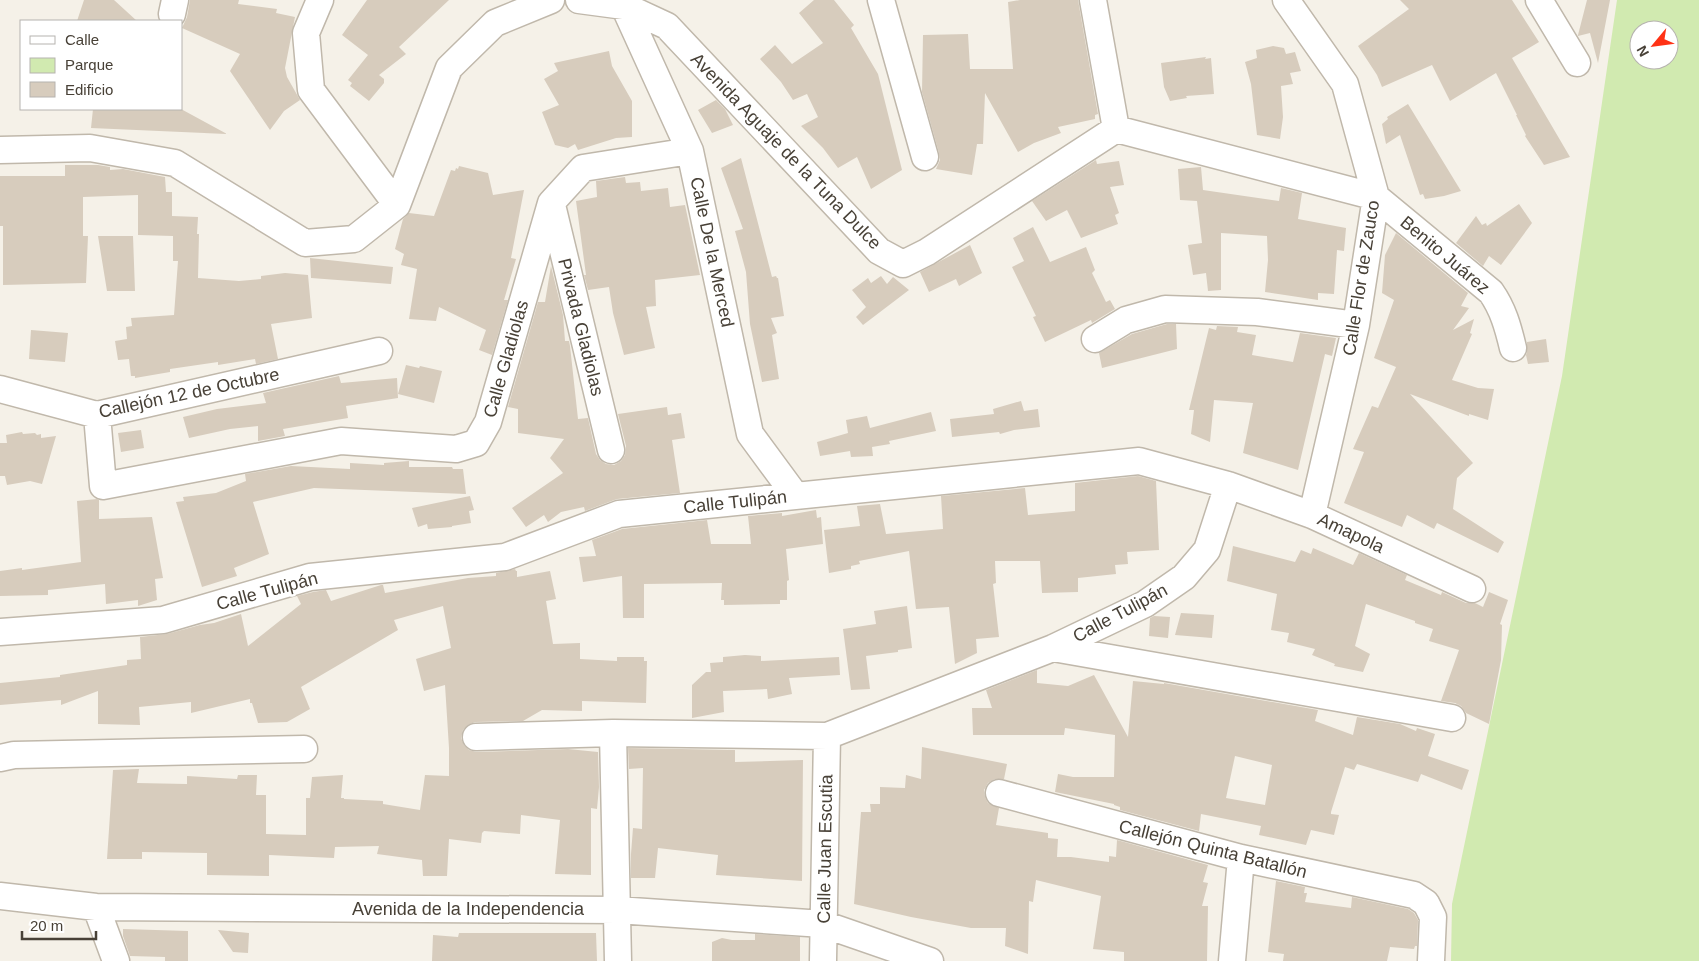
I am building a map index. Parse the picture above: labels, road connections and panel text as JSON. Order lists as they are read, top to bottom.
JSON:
{
  "streets": {
    "street": [
      "Avenida Aguaje de la Tuna Dulce",
      "Calle De la Merced",
      "Benito Juárez",
      "Calle Flor de Zauco",
      "Privada Gladiolas",
      "Calle Gladiolas",
      "Callejón 12 de Octubre",
      "Calle Tulipán",
      "Amapola",
      "Calle Juan Escutia",
      "Callejón Quinta Batallón",
      "Avenida de la Independencia"
    ]
  },
  "crossings": [
    ["Avenida Aguaje de la Tuna Dulce", "Calle De la Merced"],
    ["Calle De la Merced", "Calle Gladiolas"],
    ["Calle De la Merced", "Calle Tulipán"],
    ["Benito Juárez", "Calle Flor de Zauco"],
    ["Calle Flor de Zauco", "Amapola"],
    ["Privada Gladiolas", "Calle Gladiolas"],
    ["Calle Gladiolas", "Callejón 12 de Octubre"],
    ["Calle Tulipán", "Amapola"],
    ["Calle Tulipán", "Calle Juan Escutia"],
    ["Calle Juan Escutia", "Avenida de la Independencia"]
  ],
  "legend": ["Calle", "Parque", "Edificio"],
  "scale_bar": "20 m",
  "north": "bottom left"
}
